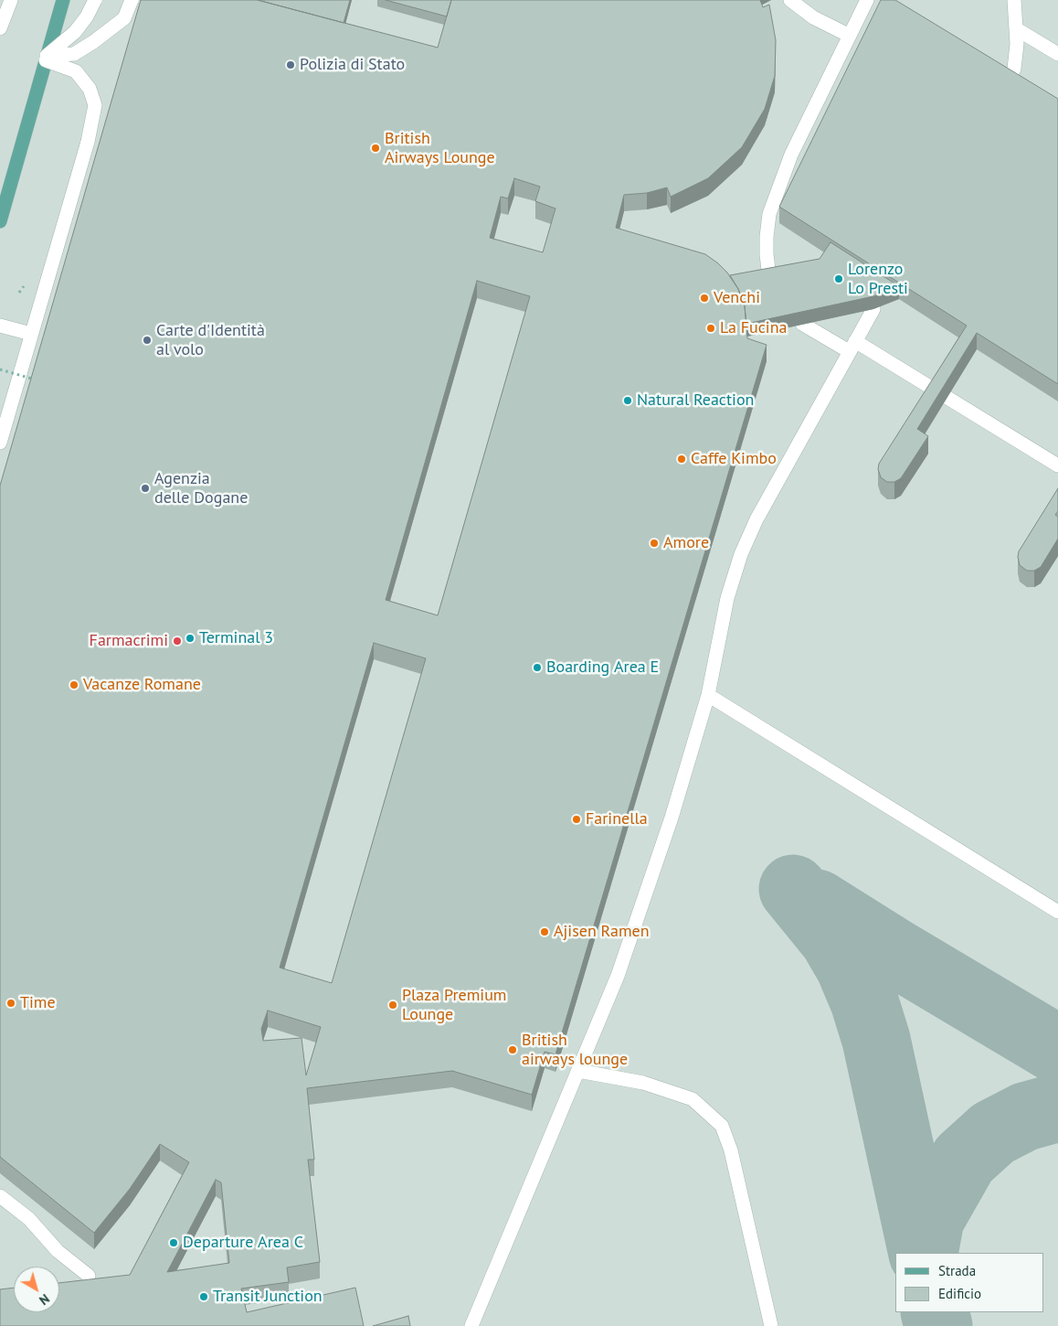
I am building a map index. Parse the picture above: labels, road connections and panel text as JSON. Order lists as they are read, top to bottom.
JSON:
{
  "places": [
    "Polizia di Stato",
    "British Airways Lounge",
    "Lorenzo Lo Presti",
    "Venchi",
    "La Fucina",
    "Carte d'Identità al volo",
    "Natural Reaction",
    "Caffe Kimbo",
    "Agenzia delle Dogane",
    "Amore",
    "Terminal 3",
    "Farmacrimi",
    "Boarding Area E",
    "Vacanze Romane",
    "Farinella",
    "Ajisen Ramen",
    "Time",
    "Plaza Premium Lounge",
    "British airways lounge",
    "Departure Area C",
    "Transit Junction"
  ],
  "legend": ["Strada", "Edificio"],
  "north": "bottom right"
}
